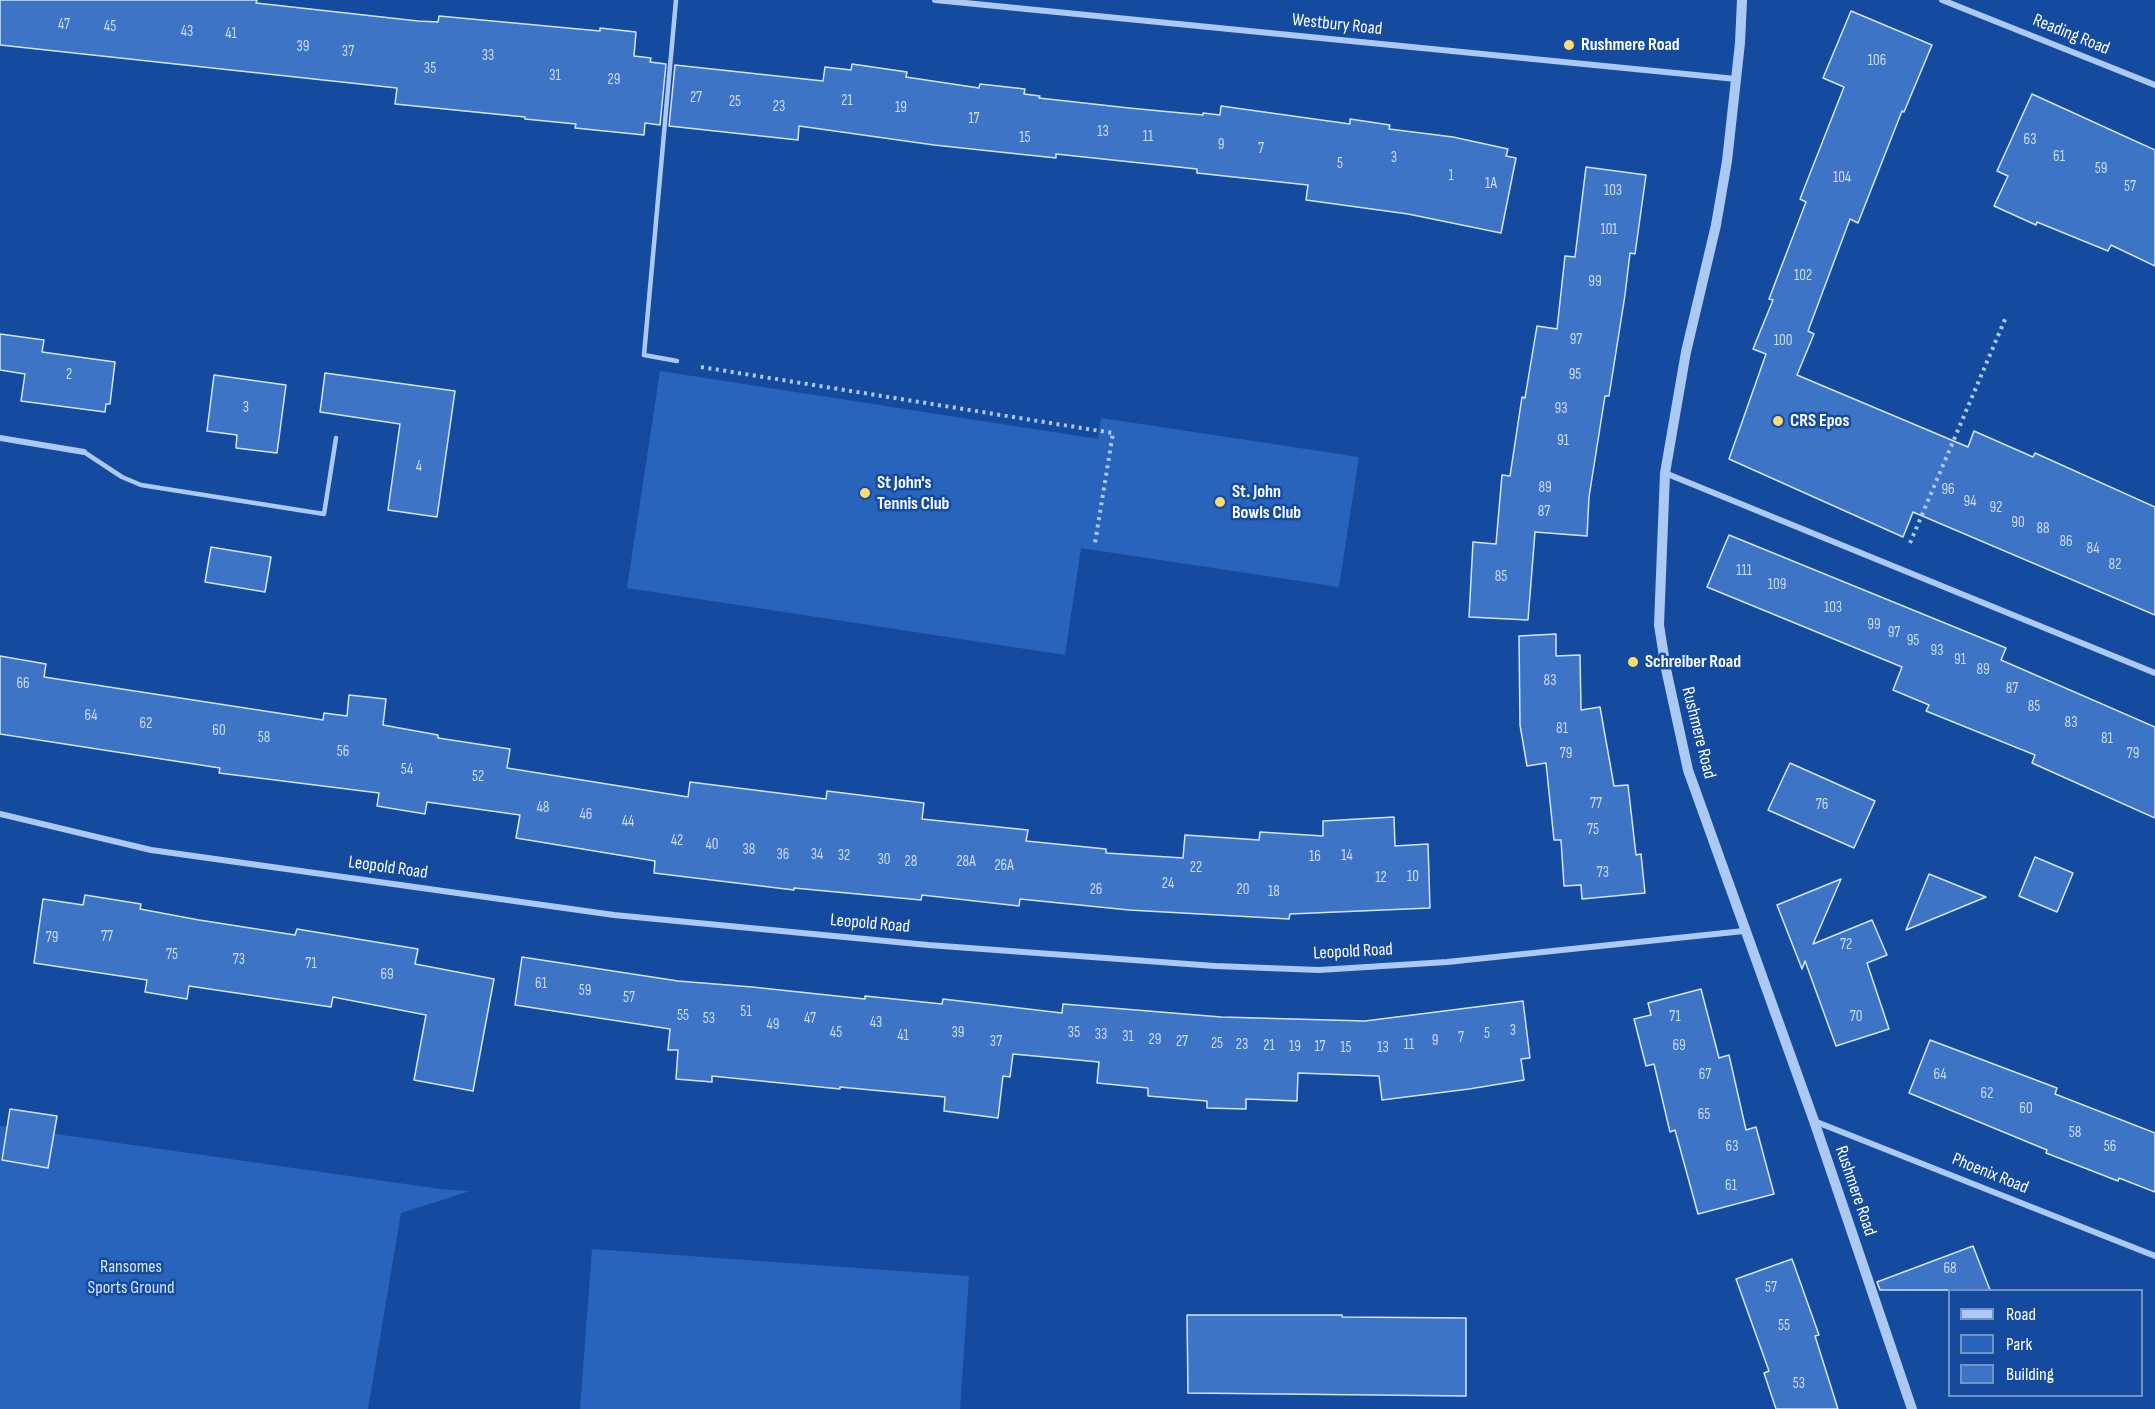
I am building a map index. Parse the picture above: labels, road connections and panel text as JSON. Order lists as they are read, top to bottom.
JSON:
{
  "streets": {
    "street": [
      "Westbury Road",
      "Reading Road",
      "Rushmere Road",
      "Leopold Road",
      "Phoenix Road"
    ]
  },
  "crossings": [
    ["Westbury Road", "Rushmere Road"],
    ["Rushmere Road", "Leopold Road"],
    ["Rushmere Road", "Phoenix Road"]
  ],
  "parks": ["Ransomes Sports Ground"],
  "places": [
    "Rushmere Road",
    "CRS Epos",
    "St John's Tennis Club",
    "St. John Bowls Club",
    "Schreiber Road"
  ],
  "house_numbers": [
    "47",
    "45",
    "43",
    "41",
    "39",
    "37",
    "33",
    "106",
    "35",
    "31",
    "29",
    "27",
    "21",
    "25",
    "23",
    "19",
    "17",
    "13",
    "11",
    "15",
    "63",
    "9",
    "7",
    "61",
    "3",
    "5",
    "59",
    "1",
    "104",
    "1A",
    "57",
    "103",
    "101",
    "102",
    "99",
    "97",
    "100",
    "2",
    "95",
    "3",
    "93",
    "91",
    "4",
    "89",
    "96",
    "94",
    "92",
    "87",
    "90",
    "88",
    "86",
    "84",
    "82",
    "111",
    "85",
    "109",
    "103",
    "99",
    "97",
    "95",
    "93",
    "91",
    "89",
    "83",
    "66",
    "87",
    "85",
    "64",
    "83",
    "62",
    "81",
    "60",
    "58",
    "81",
    "56",
    "79",
    "79",
    "54",
    "52",
    "77",
    "76",
    "48",
    "46",
    "44",
    "75",
    "42",
    "40",
    "38",
    "36",
    "34",
    "32",
    "14",
    "16",
    "30",
    "28",
    "28A",
    "26A",
    "22",
    "73",
    "10",
    "12",
    "24",
    "26",
    "20",
    "18",
    "77",
    "79",
    "72",
    "75",
    "73",
    "71",
    "69",
    "61",
    "59",
    "57",
    "51",
    "55",
    "71",
    "70",
    "53",
    "47",
    "43",
    "49",
    "3",
    "45",
    "39",
    "35",
    "5",
    "33",
    "41",
    "31",
    "7",
    "29",
    "9",
    "37",
    "27",
    "25",
    "23",
    "11",
    "21",
    "69",
    "19",
    "17",
    "15",
    "13",
    "67",
    "64",
    "62",
    "60",
    "65",
    "58",
    "63",
    "56",
    "61",
    "68",
    "57",
    "55",
    "53"
  ],
  "legend": ["Road", "Park", "Building"]
}
